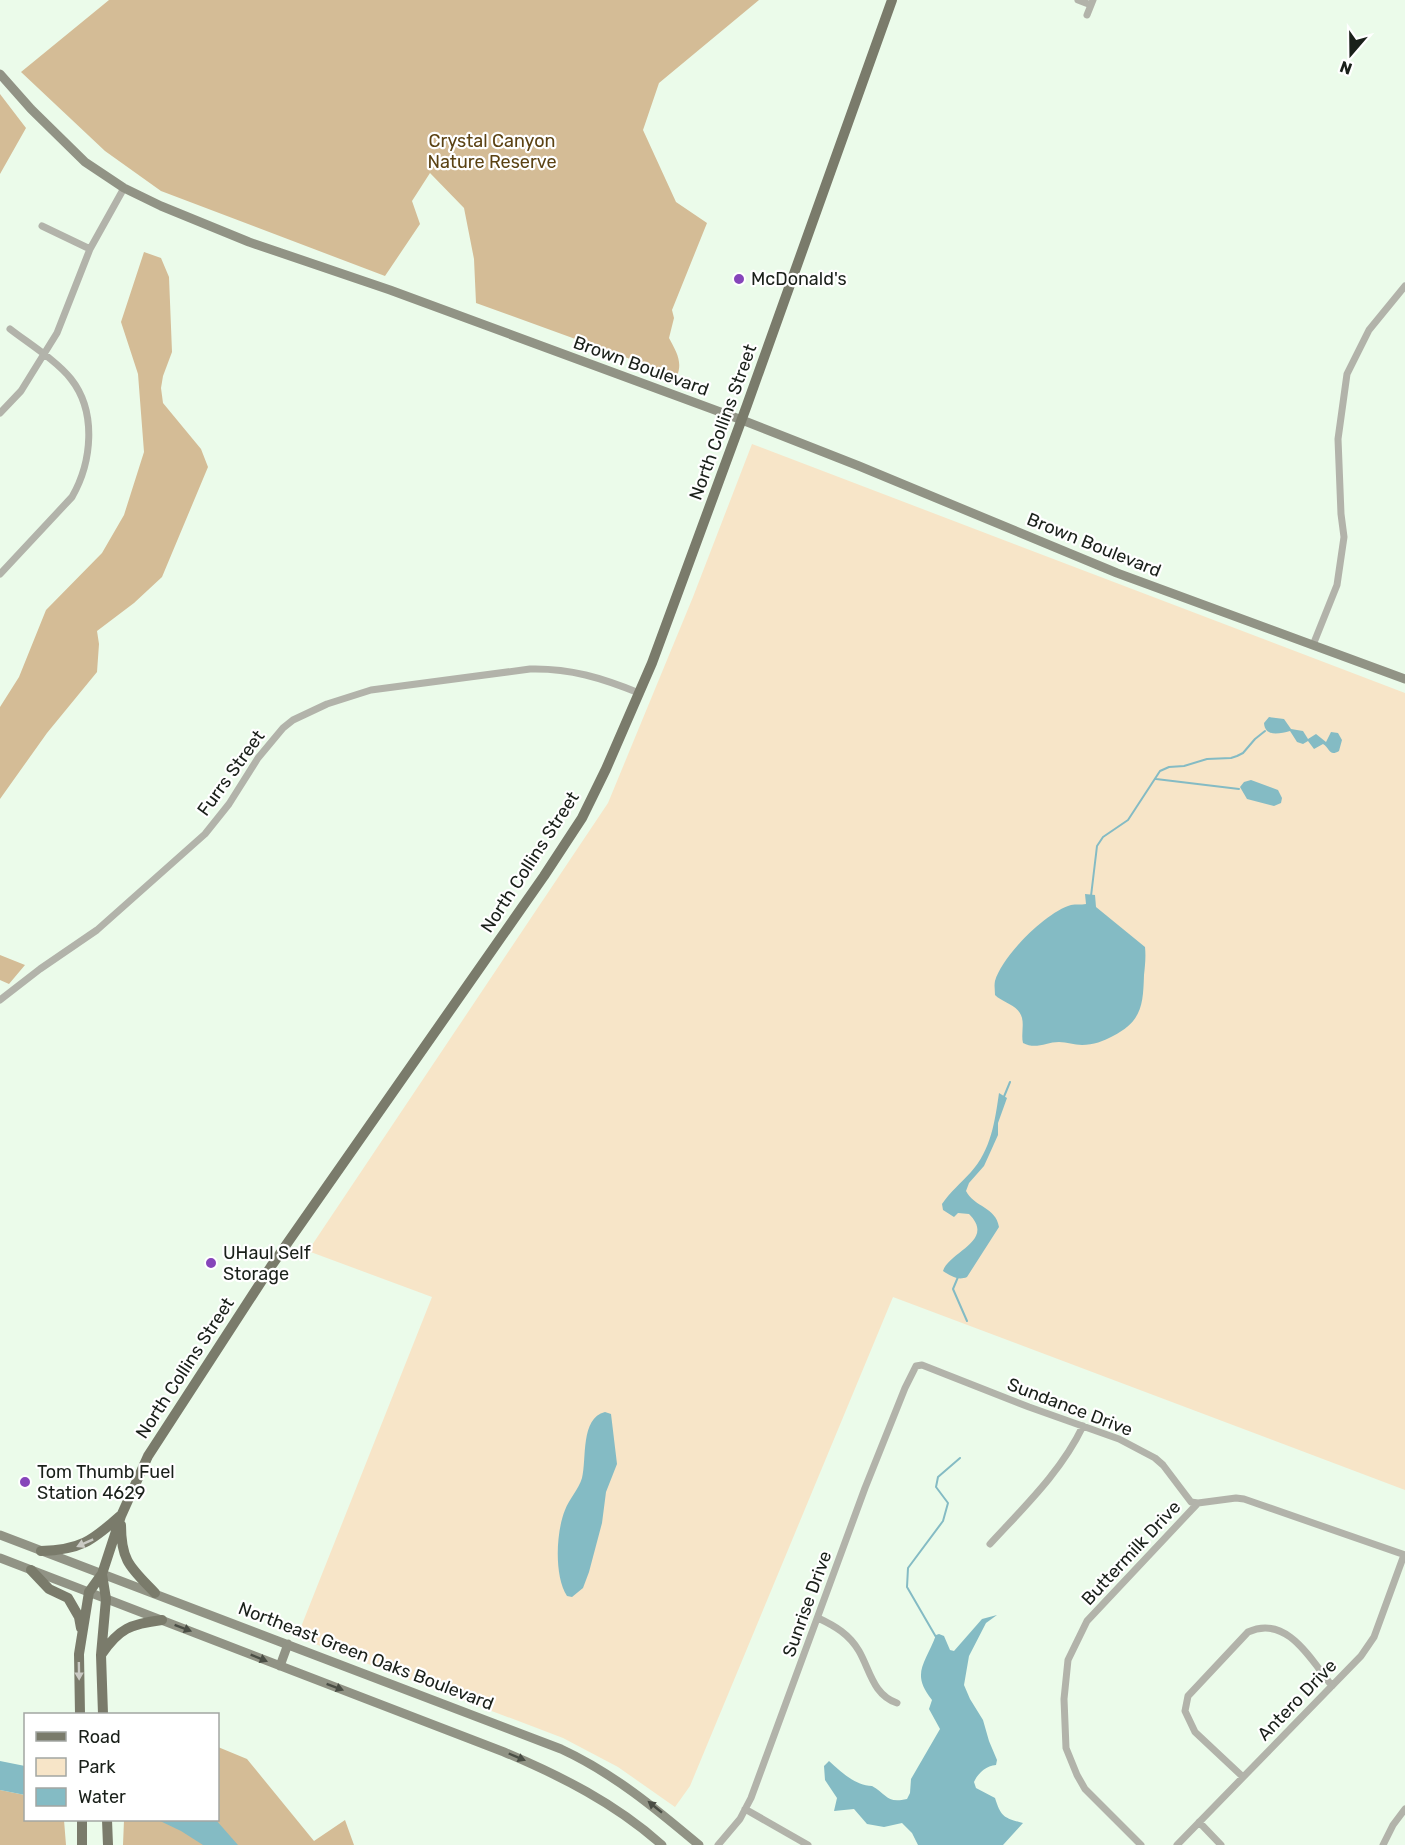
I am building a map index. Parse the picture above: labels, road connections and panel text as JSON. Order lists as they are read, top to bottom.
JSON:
{
  "streets": {
    "main road": ["North Collins Street"],
    "street": [
      "Brown Boulevard",
      "Furrs Street",
      "Sundance Drive",
      "Buttermilk Drive",
      "Sunrise Drive",
      "Northeast Green Oaks Boulevard",
      "Antero Drive"
    ]
  },
  "crossings": [
    ["Brown Boulevard", "North Collins Street"],
    ["North Collins Street", "Furrs Street"],
    ["North Collins Street", "Northeast Green Oaks Boulevard"],
    ["Sundance Drive", "Buttermilk Drive"],
    ["Sundance Drive", "Sunrise Drive"],
    ["Buttermilk Drive", "Antero Drive"]
  ],
  "parks": ["Crystal Canyon Nature Reserve"],
  "places": ["McDonald's", "UHaul Self Storage", "Tom Thumb Fuel Station 4629"],
  "legend": ["Road", "Park", "Water"],
  "north": "bottom"
}
